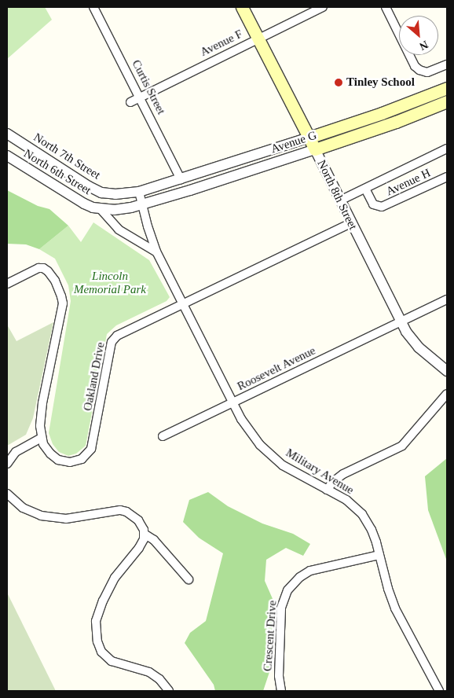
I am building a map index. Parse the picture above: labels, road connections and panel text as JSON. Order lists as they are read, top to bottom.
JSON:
{
  "streets": {
    "main road": ["Avenue G", "North 8th Street"],
    "street": [
      "Avenue F",
      "Curtis Street",
      "North 7th Street",
      "North 6th Street",
      "Avenue H",
      "Roosevelt Avenue",
      "Oakland Drive",
      "Military Avenue",
      "Crescent Drive"
    ]
  },
  "crossings": [
    ["Avenue F", "Curtis Street"],
    ["Avenue F", "North 8th Street"],
    ["Curtis Street", "Avenue G"],
    ["Avenue G", "North 7th Street"],
    ["Avenue G", "North 6th Street"],
    ["Avenue G", "North 8th Street"],
    ["Avenue G", "Military Avenue"],
    ["North 7th Street", "Military Avenue"],
    ["North 6th Street", "Military Avenue"],
    ["North 8th Street", "Roosevelt Avenue"],
    ["North 8th Street", "Oakland Drive"],
    ["Roosevelt Avenue", "Military Avenue"],
    ["Oakland Drive", "Military Avenue"],
    ["Military Avenue", "Crescent Drive"]
  ],
  "parks": ["Lincoln Memorial Park"],
  "places": ["Tinley School"],
  "north": "bottom right"
}
